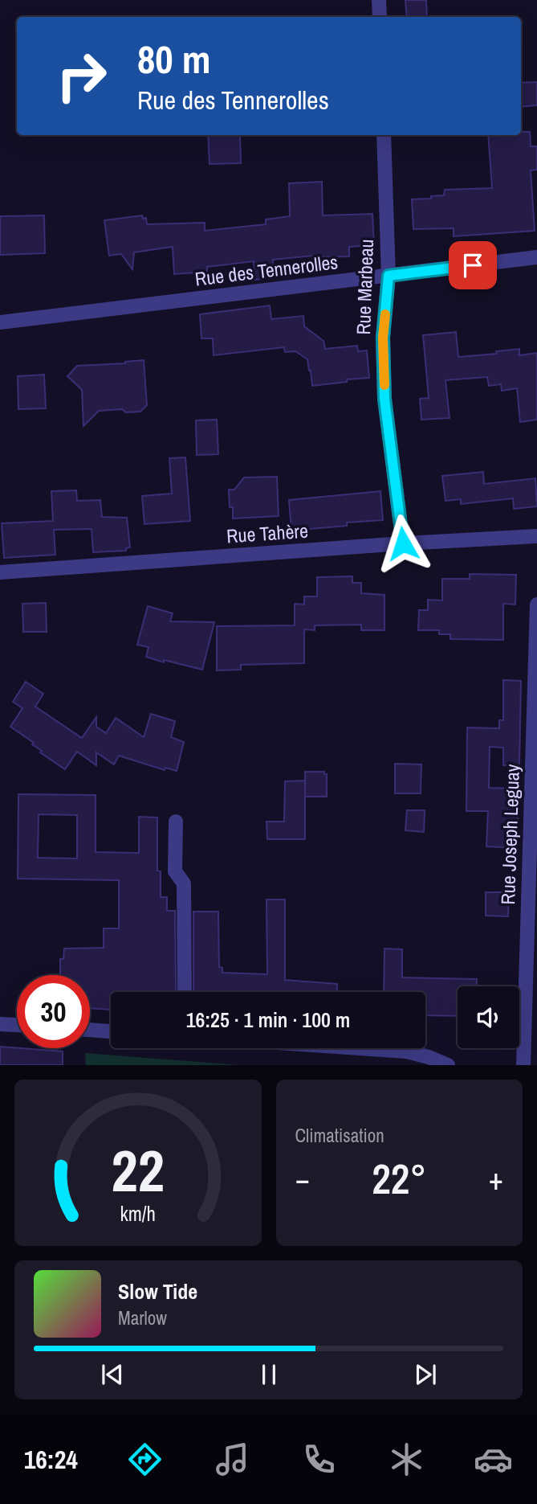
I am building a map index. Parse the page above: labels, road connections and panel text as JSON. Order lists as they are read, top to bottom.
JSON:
{
  "streets": {
    "street": [
      "Rue des Tennerolles",
      "Rue Marbeau",
      "Rue Tahère",
      "Rue Joseph Leguay"
    ]
  },
  "crossings": [
    ["Rue des Tennerolles", "Rue Marbeau"],
    ["Rue Marbeau", "Rue Tahère"]
  ],
  "page": {
    "turn": ["80 m", "Rue des Tennerolles"],
    "limit": "30",
    "trip": "16:25 · 1 min · 100 m",
    "tile": "Climatisation",
    "heat": ["−", "22°", "+"],
    "song": ["Slow Tide", "Marlow"],
    "tabs": "16:24",
    "gauge": ["22", "km/h"]
  }
}
